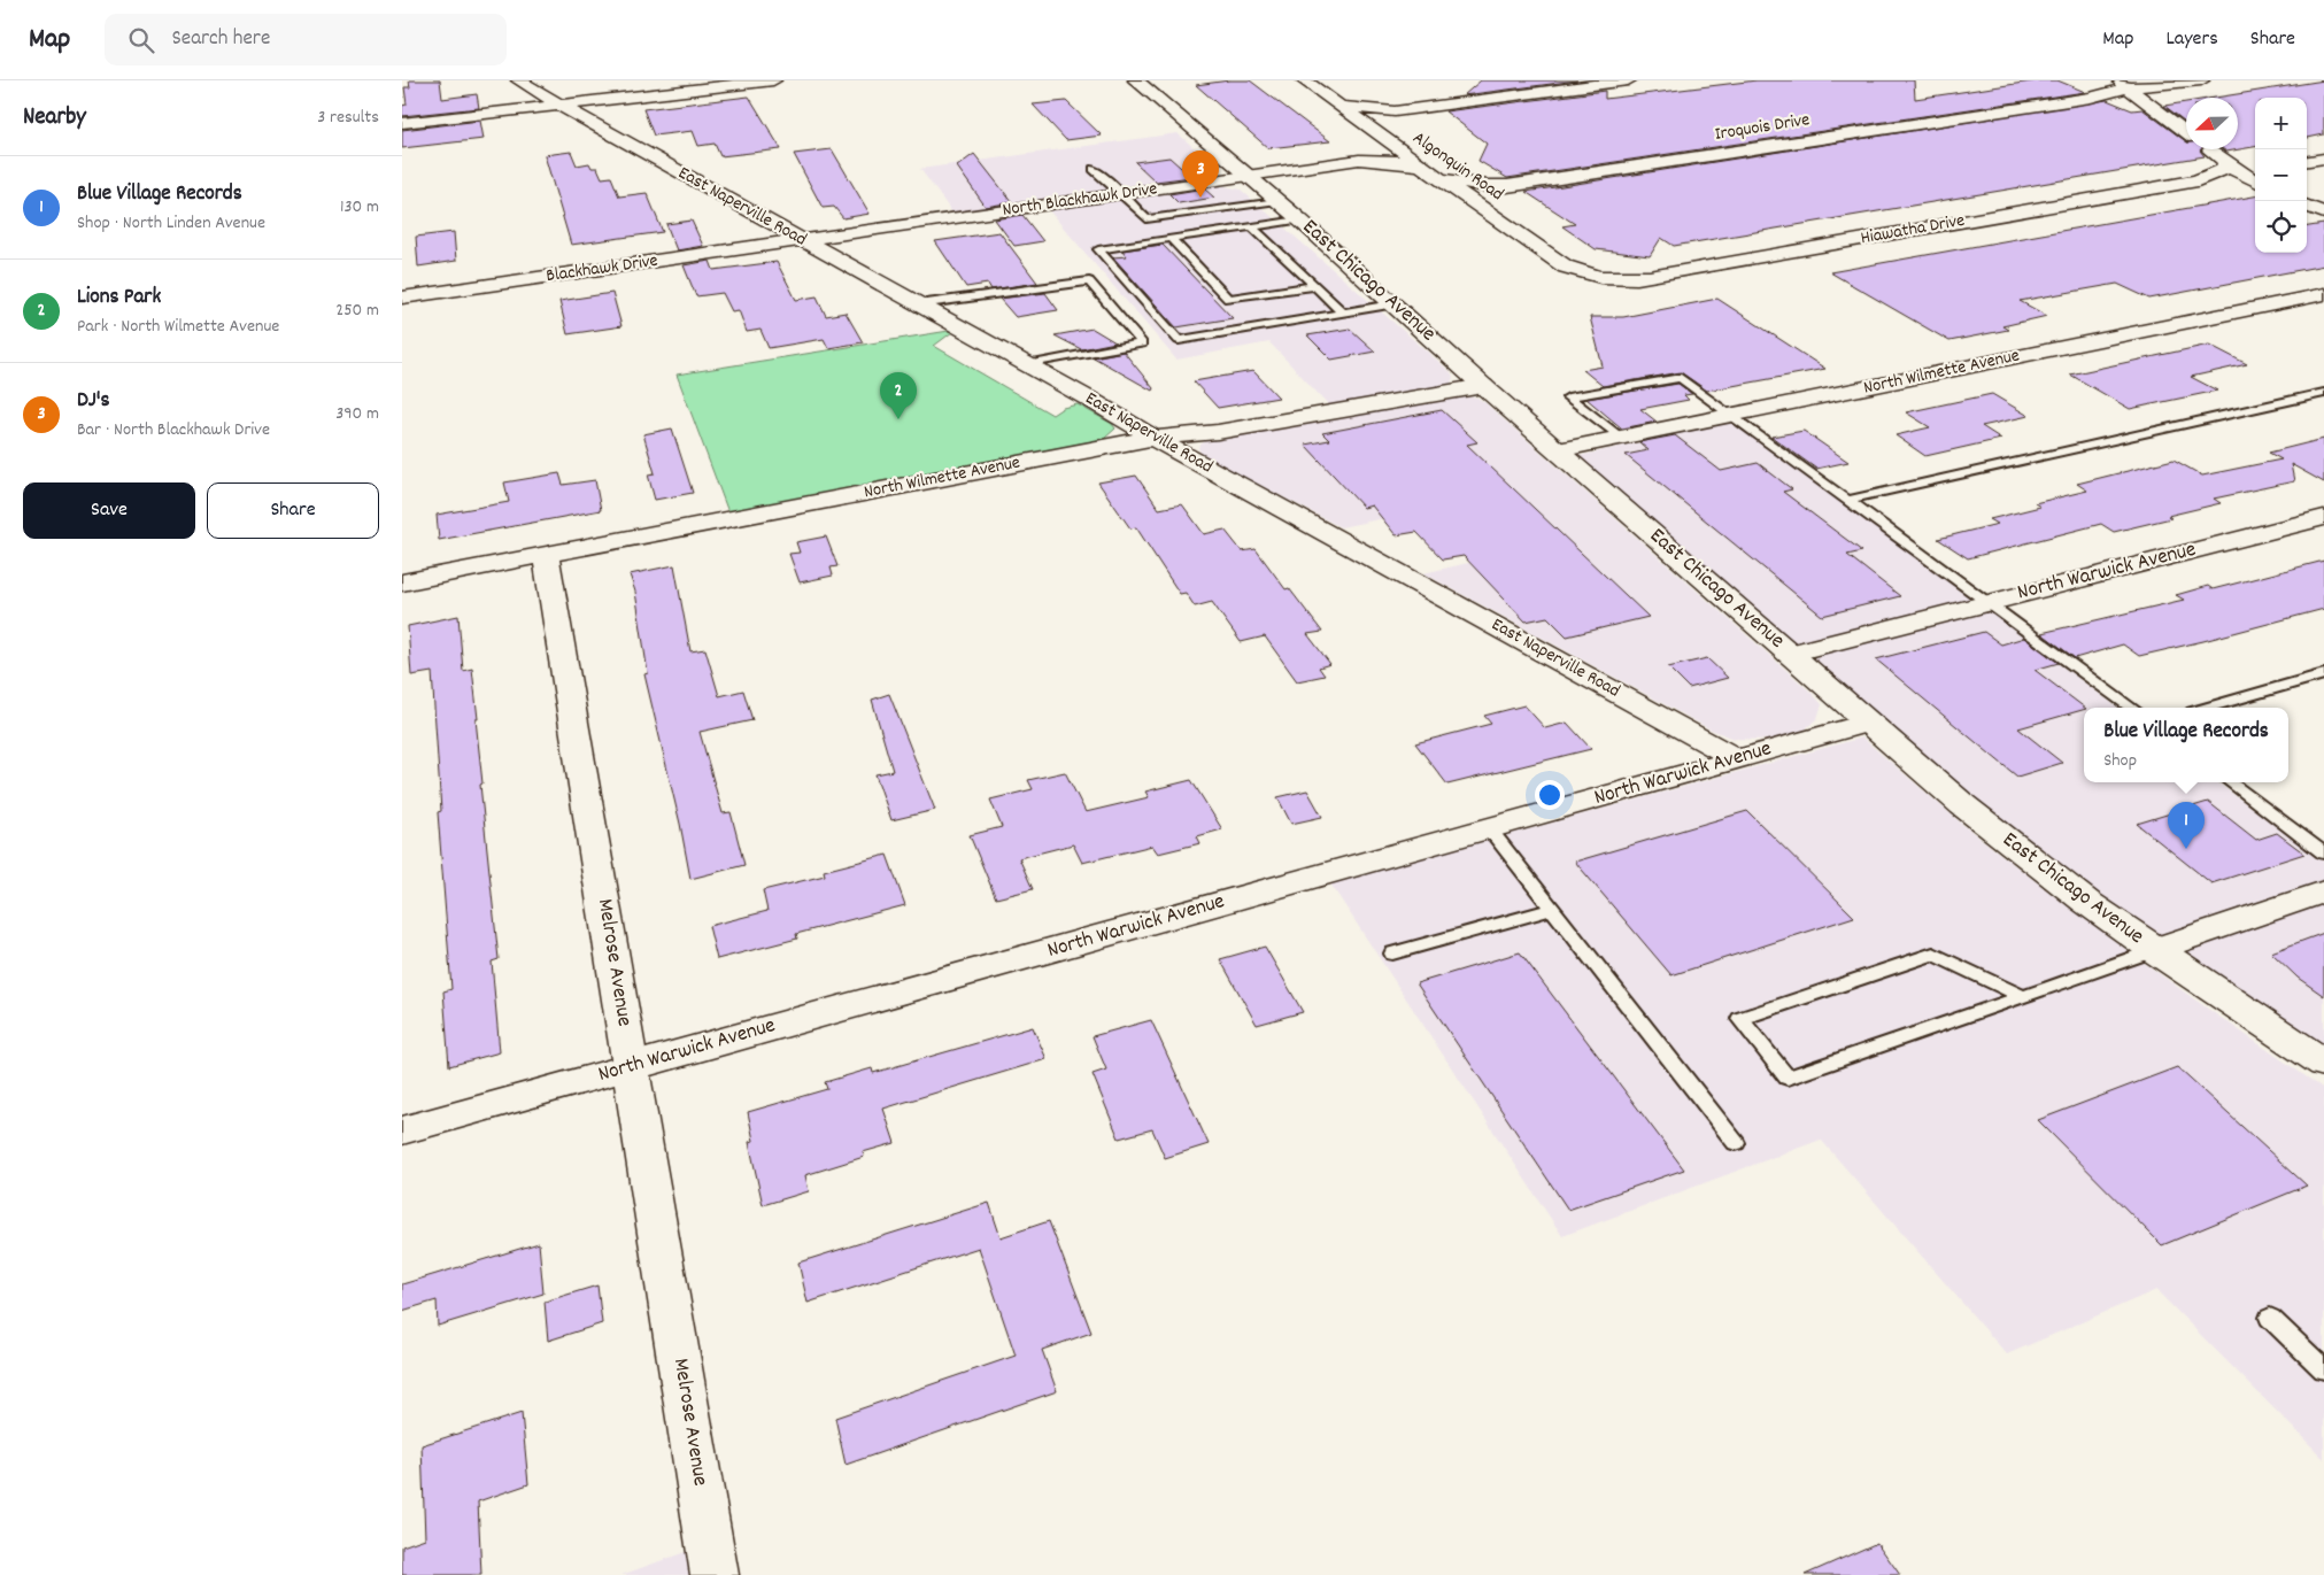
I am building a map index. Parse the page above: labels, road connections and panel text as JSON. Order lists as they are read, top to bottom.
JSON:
{
  "streets": {
    "street": [
      "Iroquois Drive",
      "Algonquin Road",
      "North Blackhawk Drive",
      "East Naperville Road",
      "Hiawatha Drive",
      "Blackhawk Drive",
      "East Chicago Avenue",
      "North Wilmette Avenue",
      "North Warwick Avenue",
      "Melrose Avenue"
    ]
  },
  "crossings": [
    ["Iroquois Drive", "Algonquin Road"],
    ["Algonquin Road", "North Blackhawk Drive"],
    ["Algonquin Road", "Hiawatha Drive"],
    ["North Blackhawk Drive", "East Naperville Road"],
    ["North Blackhawk Drive", "Blackhawk Drive"],
    ["North Blackhawk Drive", "East Chicago Avenue"],
    ["East Naperville Road", "Blackhawk Drive"],
    ["East Naperville Road", "North Wilmette Avenue"],
    ["East Naperville Road", "North Warwick Avenue"],
    ["East Chicago Avenue", "North Wilmette Avenue"],
    ["East Chicago Avenue", "North Warwick Avenue"],
    ["North Wilmette Avenue", "Melrose Avenue"],
    ["North Warwick Avenue", "Melrose Avenue"]
  ],
  "north": "left",
  "page": {
    "header": "Map",
    "search": "Search here",
    "nav": ["Map", "Layers", "Share"],
    "heading": ["Nearby", "3 results"],
    "map_buttons": ["+", "−"],
    "pins": ["3", "2", "1"],
    "list": [
      {
        "mark": "1",
        "name": "Blue Village Records",
        "note": "Shop · North Linden Avenue",
        "value": "130 m"
      },
      {
        "mark": "2",
        "name": "Lions Park",
        "note": "Park · North Wilmette Avenue",
        "value": "250 m"
      },
      {
        "mark": "3",
        "name": "DJ's",
        "note": "Bar · North Blackhawk Drive",
        "value": "390 m"
      }
    ],
    "buttons": ["Save", "Share"],
    "popup": ["Blue Village Records", "Shop"]
  }
}
